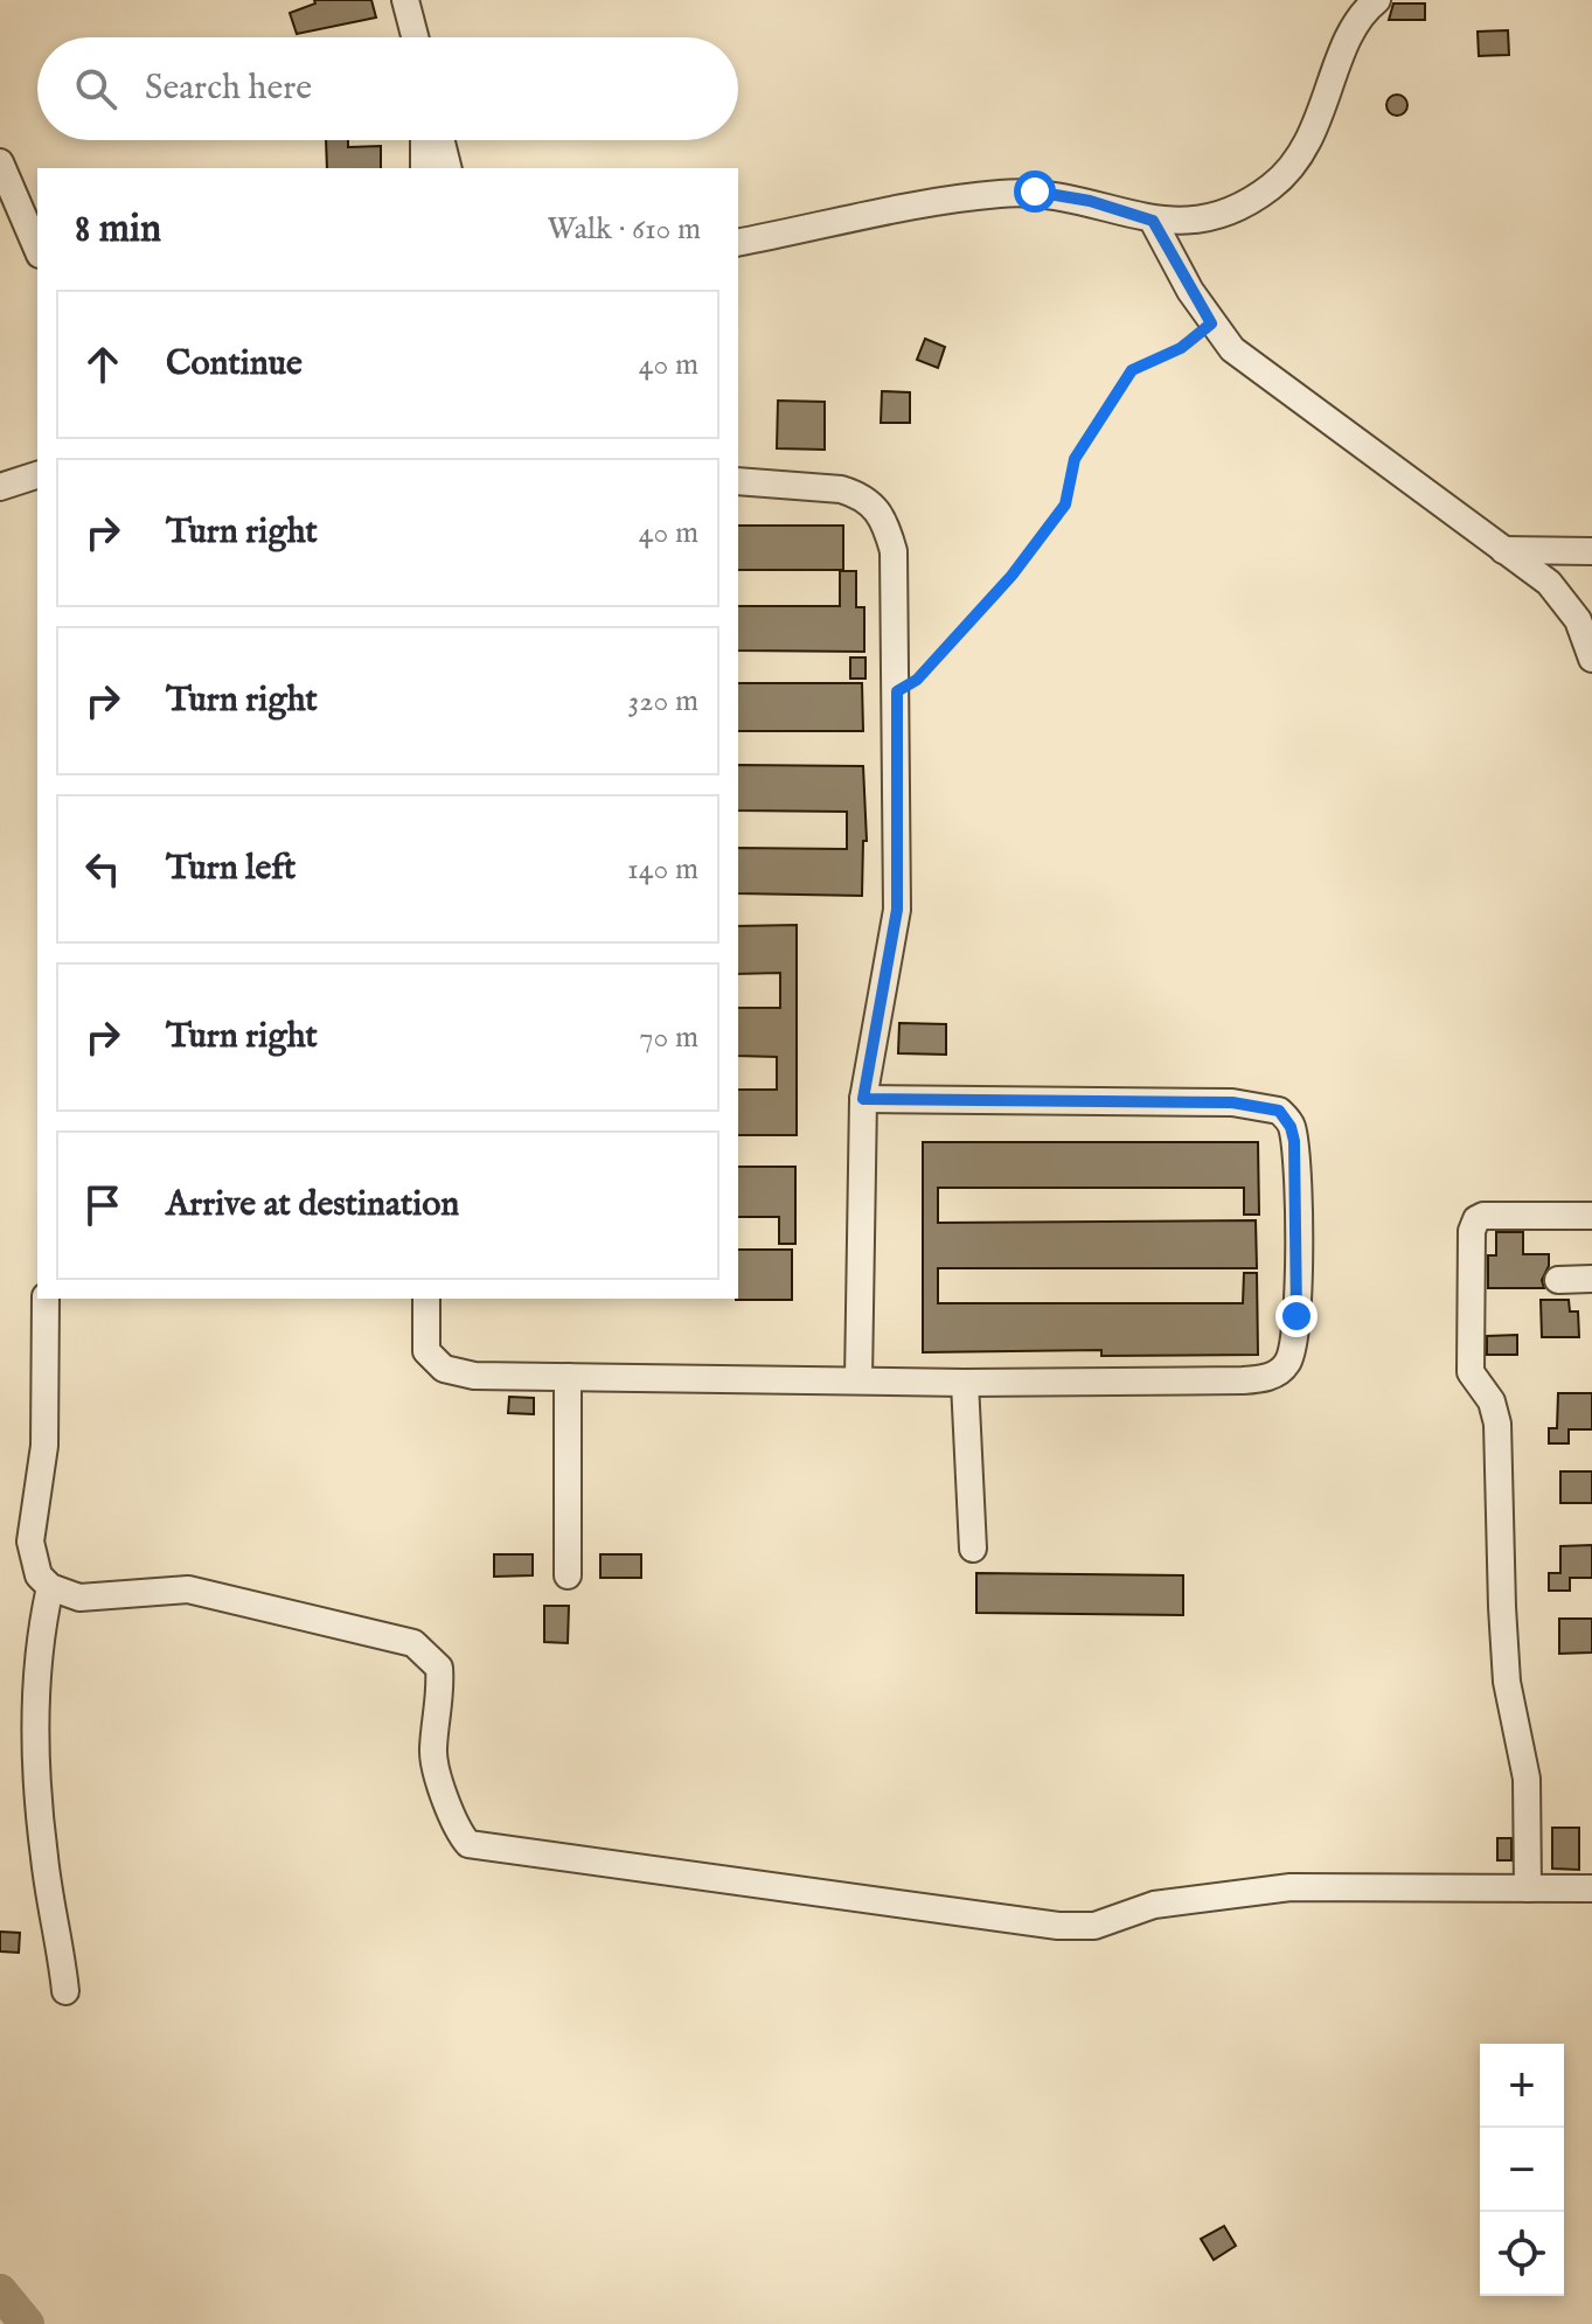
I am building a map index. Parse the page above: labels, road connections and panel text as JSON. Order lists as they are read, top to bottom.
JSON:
{
  "page": {
    "search": "Search here",
    "heading": ["8 min", "Walk · 610 m"],
    "list": [
      ["Continue", "40 m"],
      ["Turn right", "40 m"],
      ["Turn right", "320 m"],
      ["Turn left", "140 m"],
      ["Turn right", "70 m"],
      "Arrive at destination"
    ],
    "map_buttons": ["+", "−"]
  }
}
